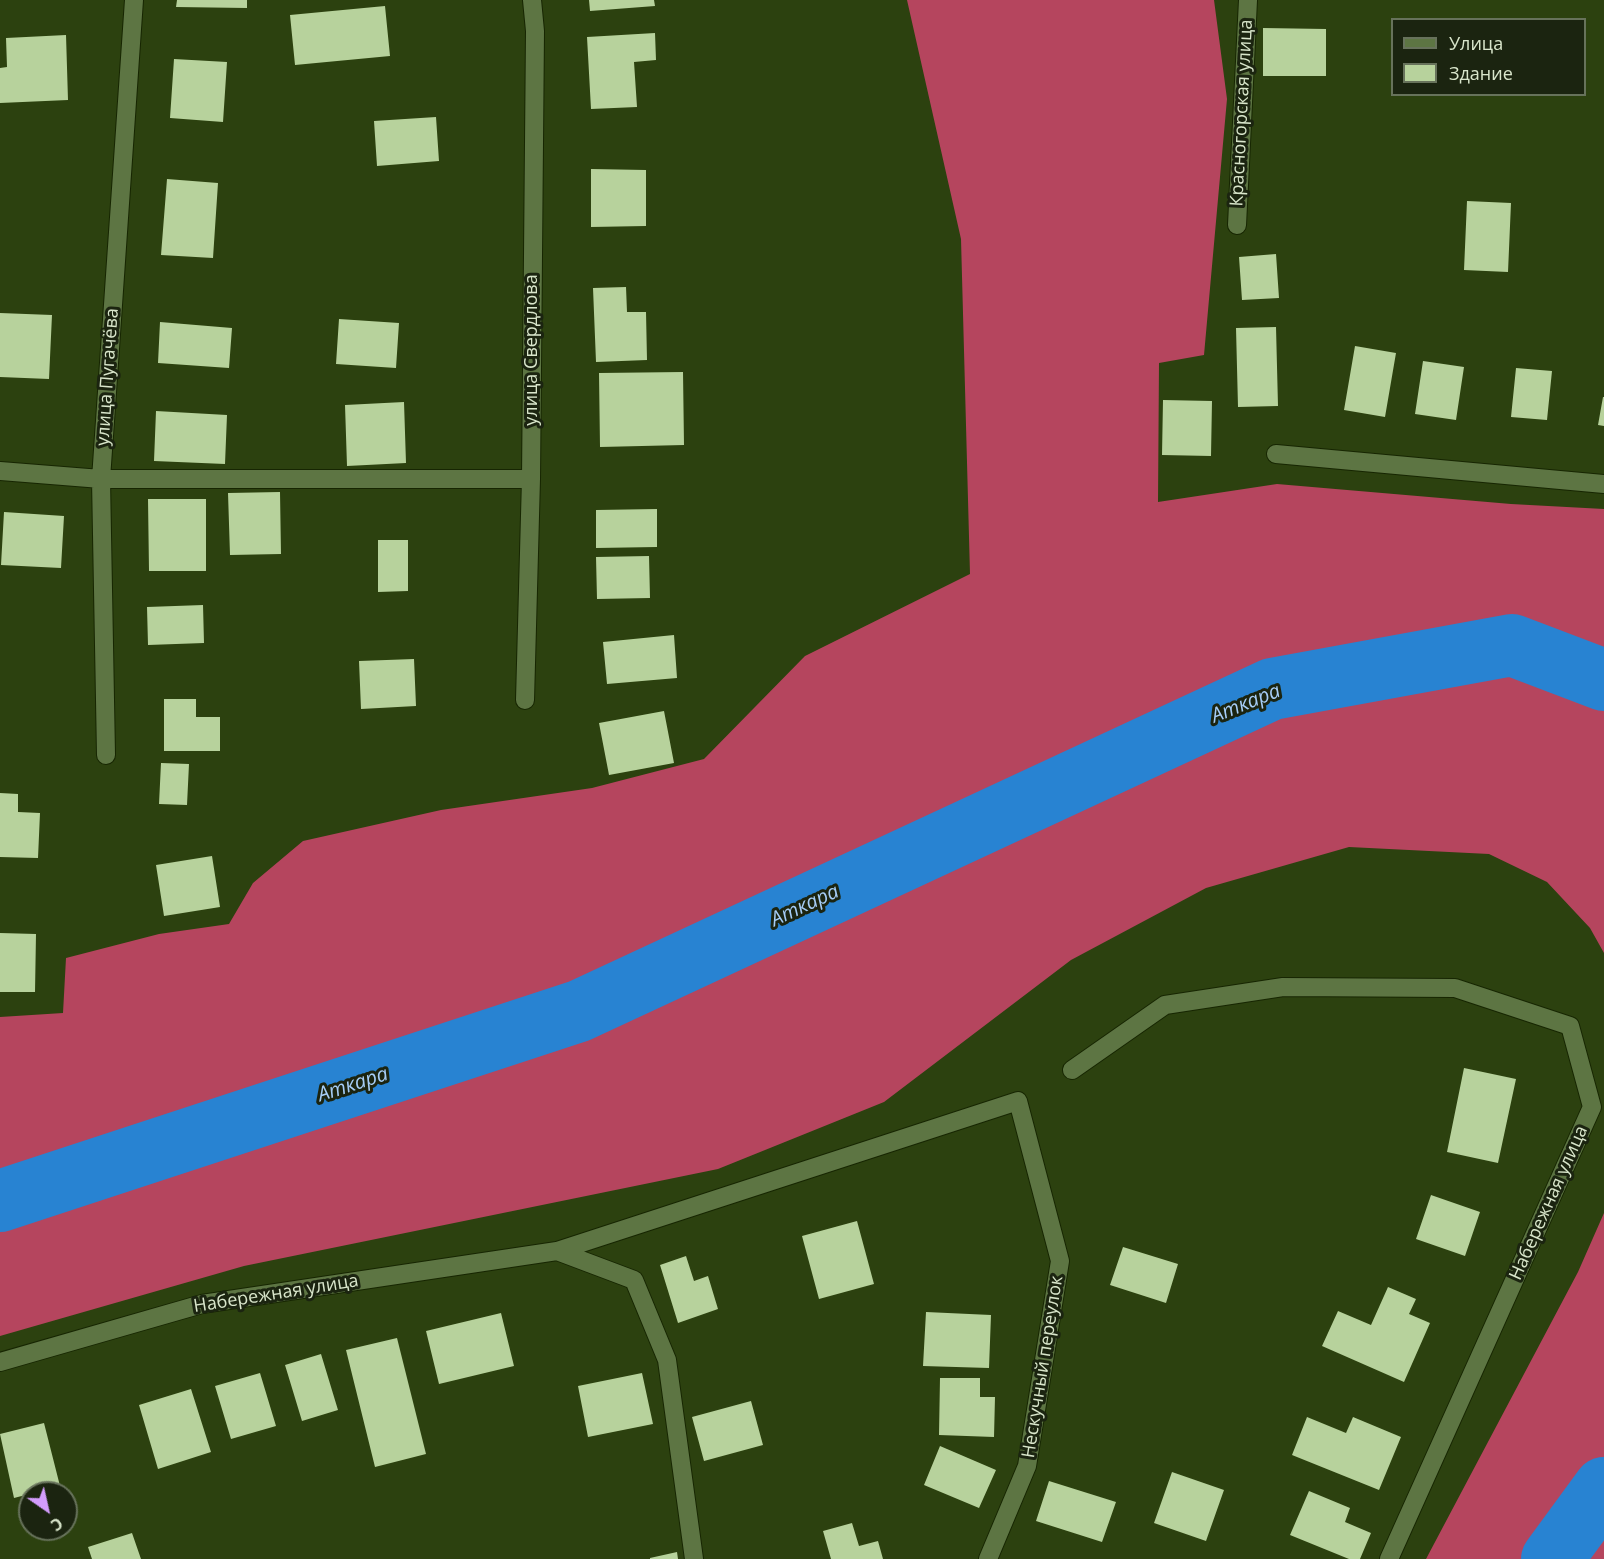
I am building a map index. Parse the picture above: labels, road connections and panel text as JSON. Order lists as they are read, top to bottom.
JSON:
{
  "streets": {
    "street": [
      "Красногорская улица",
      "улица Свердлова",
      "улица Пугачёва",
      "Набережная улица",
      "Нескучный переулок"
    ]
  },
  "crossings": [
    ["Набережная улица", "Нескучный переулок"]
  ],
  "water": ["Аткара"],
  "legend": ["Улица", "Здание"],
  "north": "bottom right"
}
